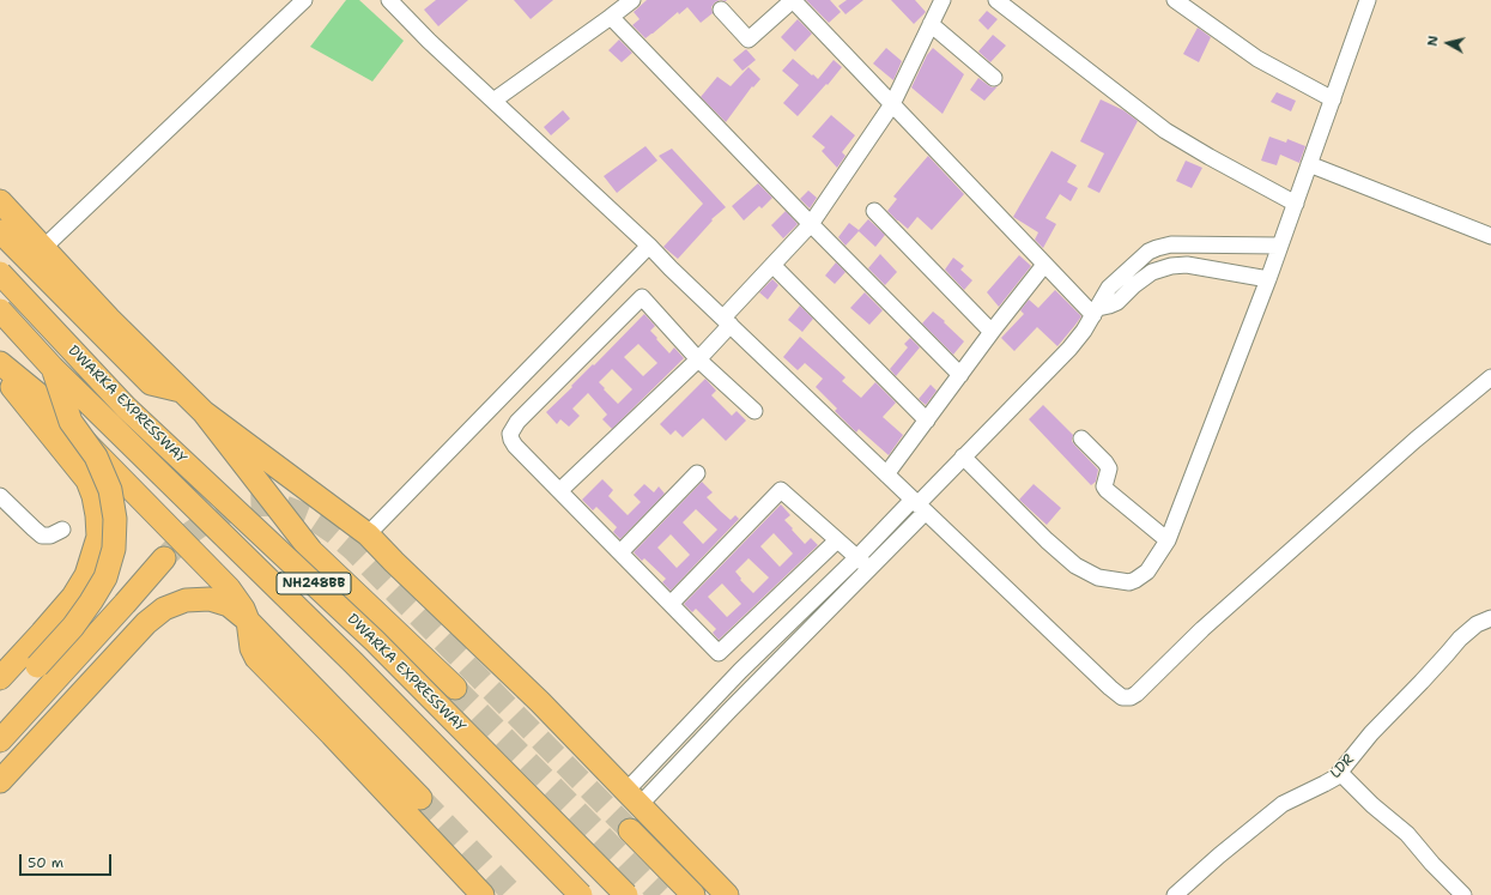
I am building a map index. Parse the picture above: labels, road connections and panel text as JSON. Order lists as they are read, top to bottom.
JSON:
{
  "streets": {
    "highway": ["DWARKA EXPRESSWAY", "NH248BB"],
    "street": ["LDR"]
  },
  "scale_bar": "50 m",
  "north": "left"
}
